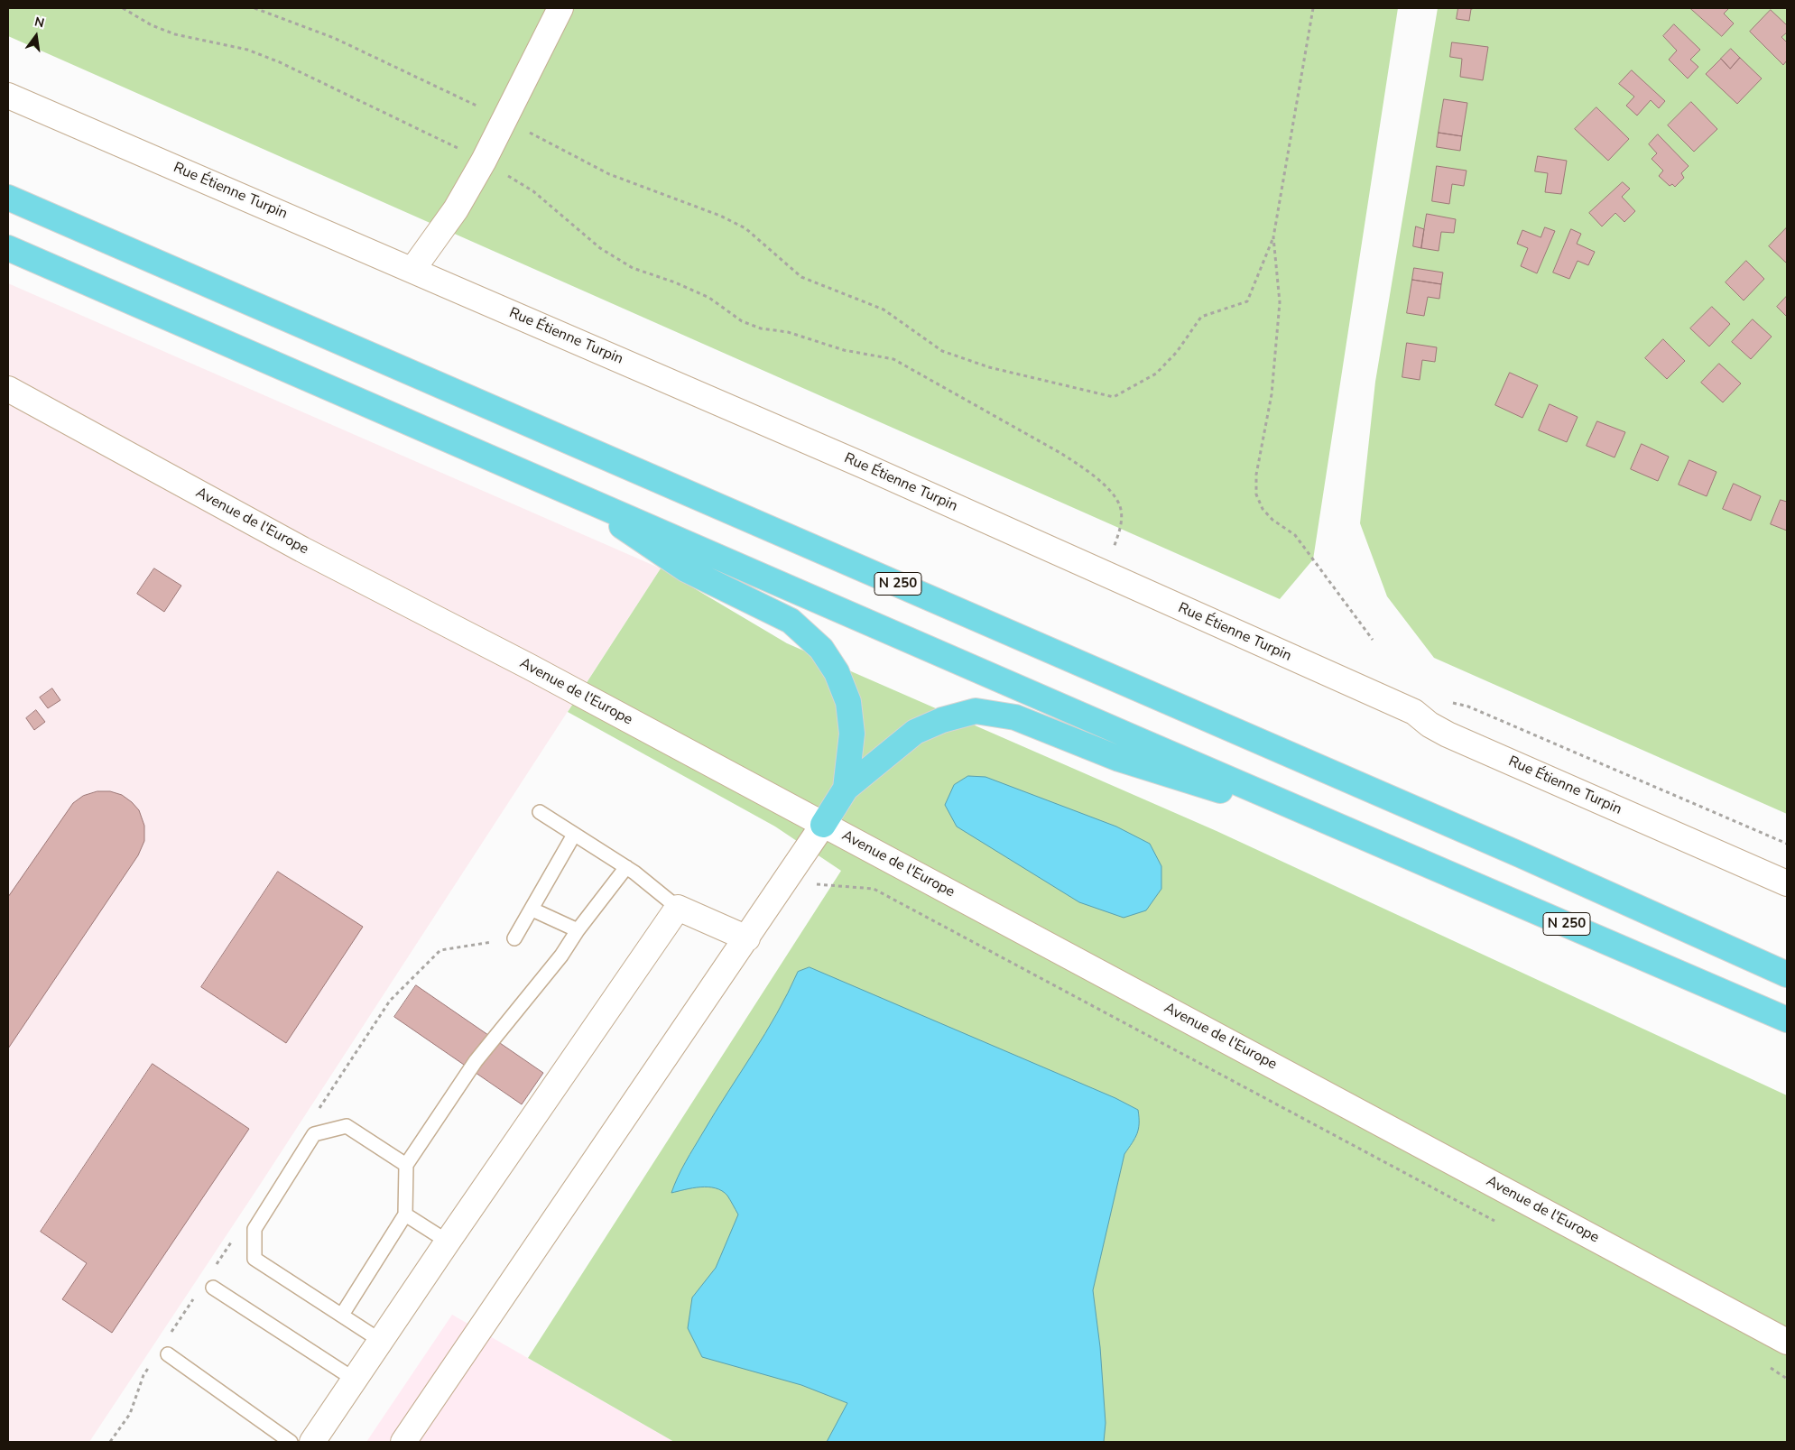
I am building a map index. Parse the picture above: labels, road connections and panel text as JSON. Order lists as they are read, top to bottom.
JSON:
{
  "streets": {
    "highway": ["N 250"],
    "street": ["Rue Étienne Turpin", "Avenue de l'Europe"]
  },
  "north": "top"
}
